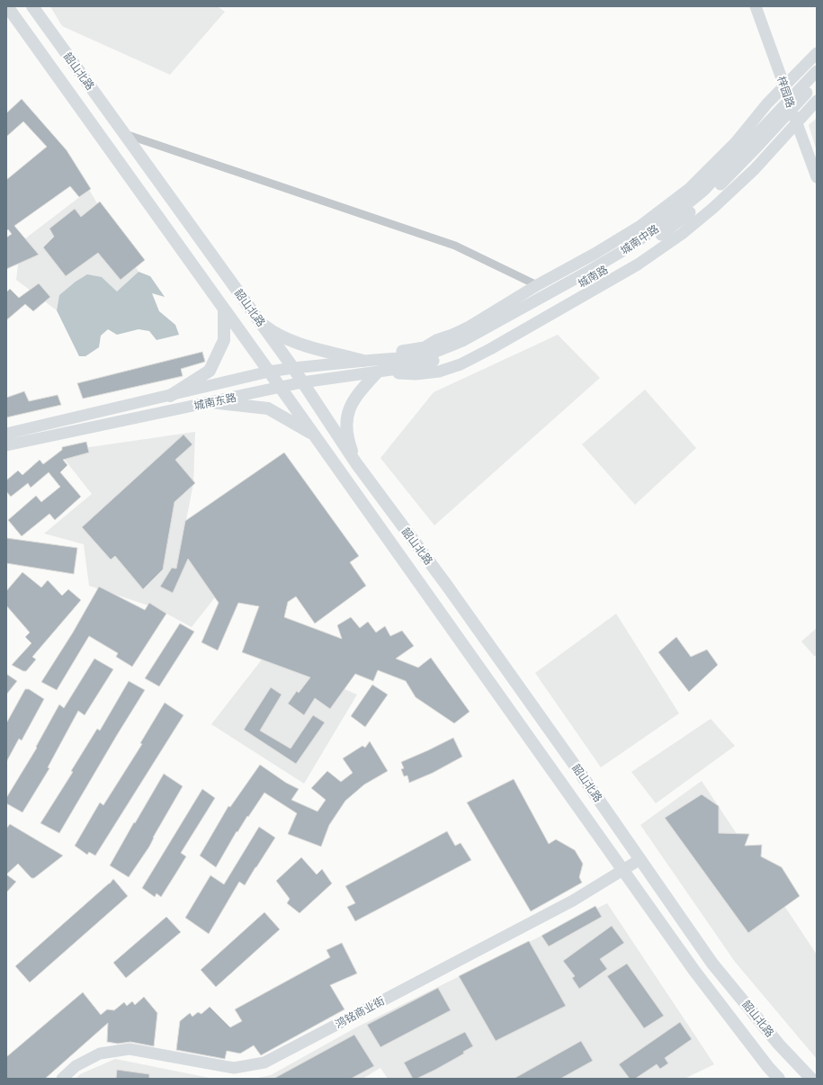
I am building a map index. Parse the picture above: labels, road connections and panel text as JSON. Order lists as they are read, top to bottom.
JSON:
{
  "streets": {
    "main road": [
      "韶山北路",
      "梓园路",
      "城南中路",
      "城南路",
      "城南东路",
      "鸿铭商业街"
    ]
  },
  "crossings": [
    ["韶山北路", "城南东路"],
    ["韶山北路", "鸿铭商业街"],
    ["城南中路", "城南路"],
    ["城南中路", "城南东路"],
    ["城南路", "城南东路"]
  ]
}
